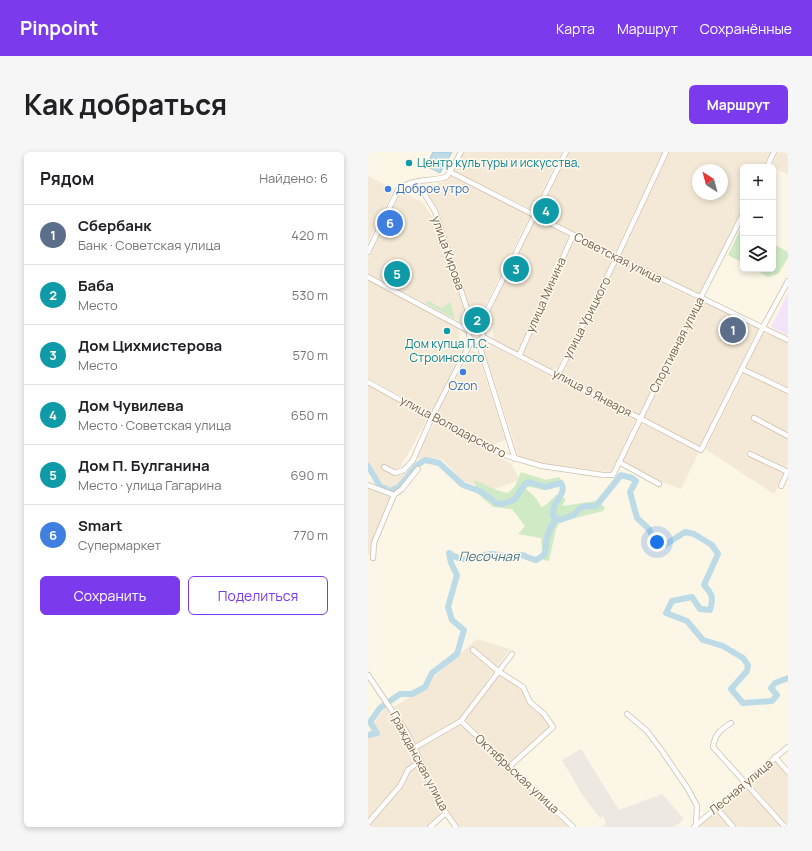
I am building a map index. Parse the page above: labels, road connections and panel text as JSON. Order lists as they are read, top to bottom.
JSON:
{
  "streets": {
    "street": [
      "улица Кирова",
      "Советская улица",
      "улица Минина",
      "улица Урицкого",
      "Спортивная улица",
      "улица 9 Января",
      "улица Володарского",
      "Гражданская улица",
      "Октябрьская улица",
      "Лесная улица"
    ]
  },
  "crossings": [
    ["улица Кирова", "улица 9 Января"],
    ["Советская улица", "улица Минина"],
    ["Советская улица", "улица Урицкого"],
    ["Советская улица", "Спортивная улица"],
    ["улица Минина", "улица 9 Января"],
    ["улица Урицкого", "улица 9 Января"],
    ["Спортивная улица", "улица 9 Января"],
    ["Спортивная улица", "улица Володарского"]
  ],
  "water": ["Песочная"],
  "places": [
    "Центр культуры и искусства,",
    "Доброе утро",
    "Дом купца П.С. Строинского",
    "Ozon"
  ],
  "north": "top left",
  "page": {
    "header": "Pinpoint",
    "nav": ["Карта", "Маршрут", "Сохранённые"],
    "title": "Как добраться",
    "buttons": [
      "Маршрут",
      ["Сохранить", "Поделиться"]
    ],
    "heading": ["Рядом", "Найдено: 6"],
    "map_buttons": ["+", "−"],
    "pins": [
      "4",
      "6",
      "3",
      "5",
      "2",
      "1"
    ],
    "list": [
      {
        "mark": "1",
        "name": "Сбербанк",
        "note": "Банк · Советская улица",
        "value": "420 m"
      },
      {
        "mark": "2",
        "name": "Баба",
        "note": "Место",
        "value": "530 m"
      },
      {
        "mark": "3",
        "name": "Дом Цихмистерова",
        "note": "Место",
        "value": "570 m"
      },
      {
        "mark": "4",
        "name": "Дом Чувилева",
        "note": "Место · Советская улица",
        "value": "650 m"
      },
      {
        "mark": "5",
        "name": "Дом П. Булганина",
        "note": "Место · улица Гагарина",
        "value": "690 m"
      },
      {
        "mark": "6",
        "name": "Smart",
        "note": "Супермаркет",
        "value": "770 m"
      }
    ]
  }
}
